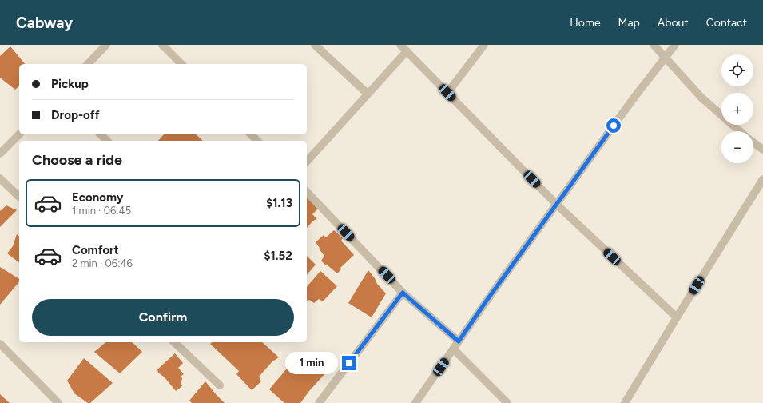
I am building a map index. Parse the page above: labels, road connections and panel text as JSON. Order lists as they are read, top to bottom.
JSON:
{
  "page": {
    "header": "Cabway",
    "nav": [
      "Home",
      "Map",
      "About",
      "Contact"
    ],
    "map_buttons": ["+", "−"],
    "banner": ["Pickup", "Drop-off"],
    "heading": "Choose a ride",
    "list": [
      {
        "name": "Economy",
        "note": "1 min · 06:45",
        "value": "$1.13"
      },
      {
        "name": "Comfort",
        "note": "2 min · 06:46",
        "value": "$1.52"
      }
    ],
    "buttons": "Confirm",
    "bubble": "1 min"
  }
}
